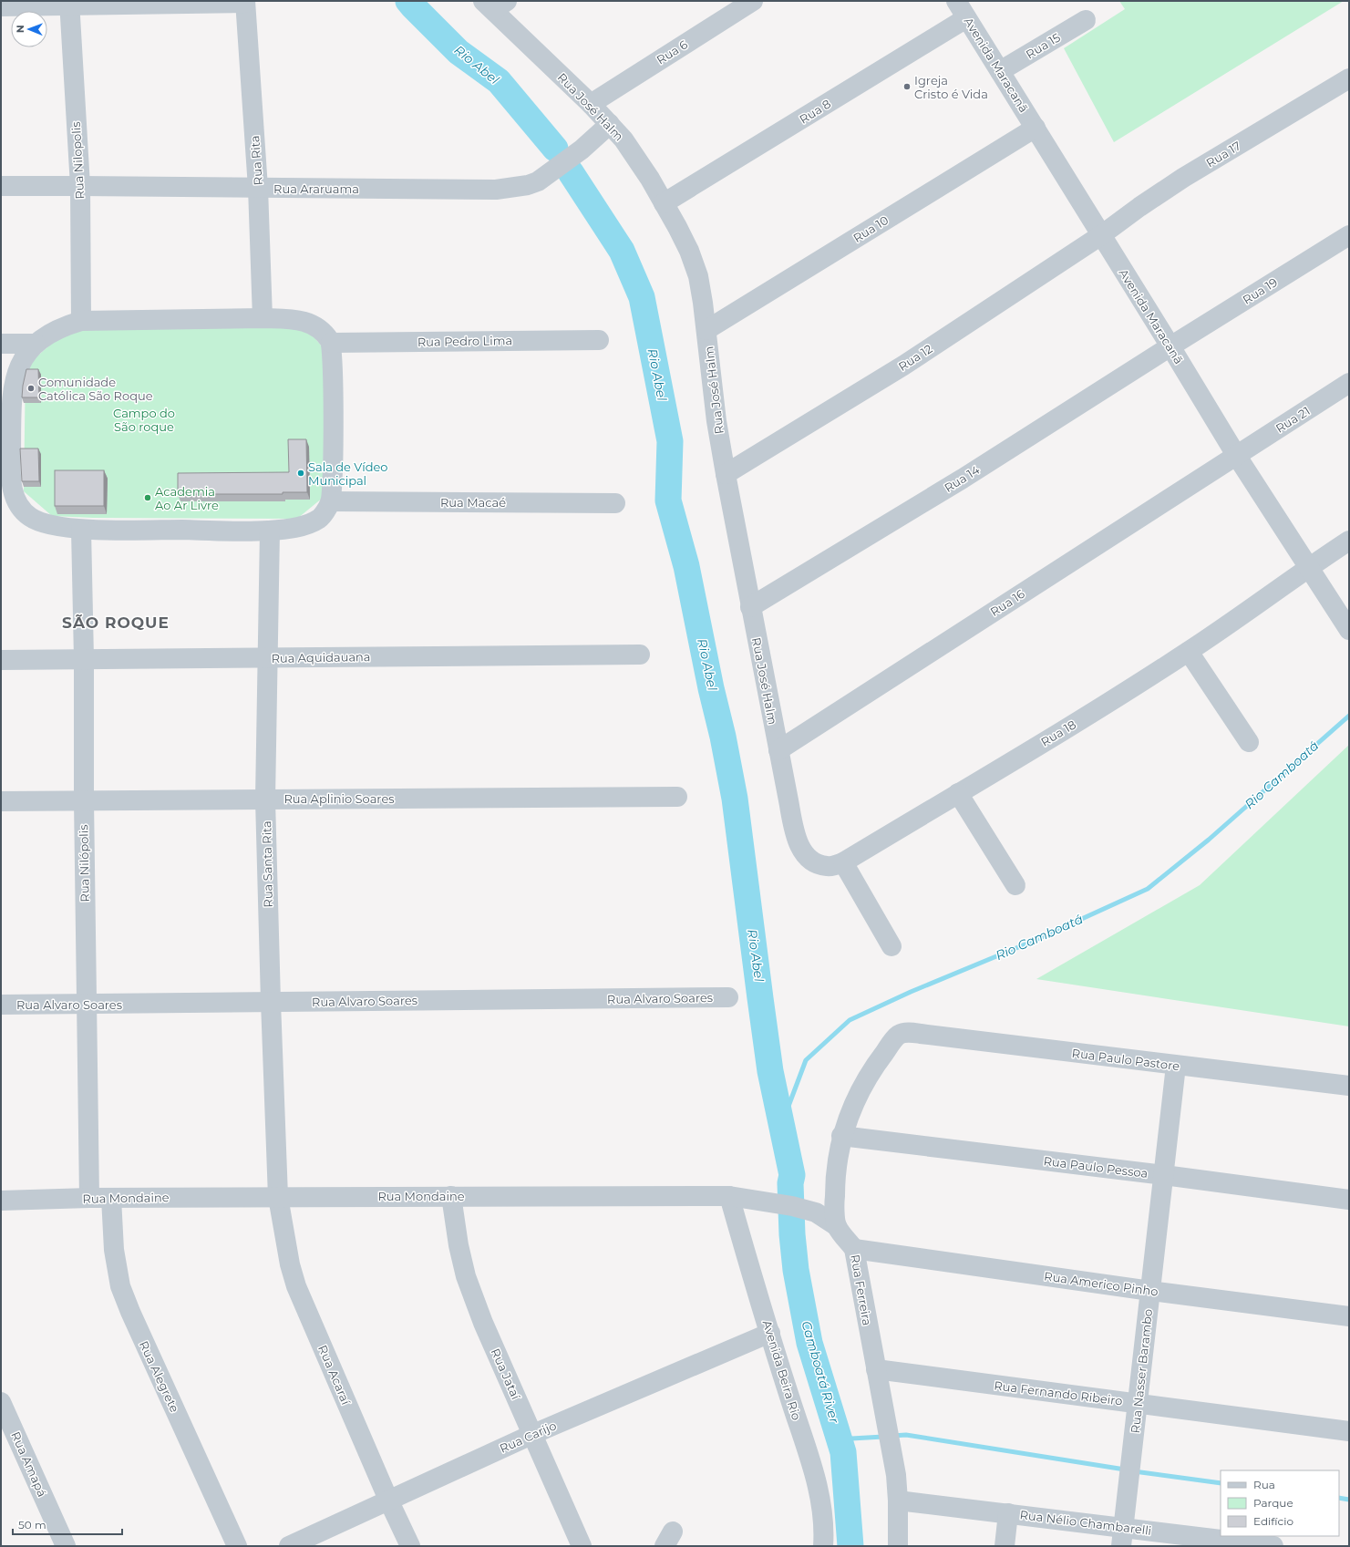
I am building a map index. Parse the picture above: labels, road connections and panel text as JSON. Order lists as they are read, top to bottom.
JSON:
{
  "streets": {
    "street": [
      "Rua 15",
      "Rua 6",
      "Avenida Maracanã",
      "Rua José Halm",
      "Rua 8",
      "Rua 17",
      "Rua Nilopolis",
      "Rua Rita",
      "Rua Araruama",
      "Rua 10",
      "Rua 19",
      "Rua Pedro Lima",
      "Rua 12",
      "Rua 21",
      "Rua 14",
      "Rua Macaé",
      "Rua 16",
      "Rua Aquidauana",
      "Rua 18",
      "Rua Aplinio Soares",
      "Rua Nilópolis",
      "Rua Santa Rita",
      "Rua Alvaro Soares",
      "Rua Paulo Pastore",
      "Rua Paulo Pessoa",
      "Rua Mondaine",
      "Rua Americo Pinho",
      "Rua Ferreira",
      "Avenida Beira Rio",
      "Rua Nasser Barambo",
      "Rua Jataí",
      "Rua Acaraí",
      "Rua Alegrete",
      "Rua Fernando Ribeiro",
      "Rua Carijo",
      "Rua Amapá",
      "Rua Nélio Chambarelli"
    ]
  },
  "crossings": [
    ["Rua 15", "Avenida Maracanã"],
    ["Rua 6", "Rua José Halm"],
    ["Avenida Maracanã", "Rua 8"],
    ["Avenida Maracanã", "Rua 17"],
    ["Avenida Maracanã", "Rua 10"],
    ["Avenida Maracanã", "Rua 19"],
    ["Avenida Maracanã", "Rua 12"],
    ["Avenida Maracanã", "Rua 21"],
    ["Avenida Maracanã", "Rua 14"],
    ["Avenida Maracanã", "Rua 16"],
    ["Avenida Maracanã", "Rua 18"],
    ["Rua José Halm", "Rua 8"],
    ["Rua José Halm", "Rua Araruama"],
    ["Rua José Halm", "Rua 10"],
    ["Rua José Halm", "Rua 12"],
    ["Rua José Halm", "Rua 14"],
    ["Rua José Halm", "Rua 16"],
    ["Rua José Halm", "Rua 18"],
    ["Rua 17", "Rua 12"],
    ["Rua Nilopolis", "Rua Araruama"],
    ["Rua Rita", "Rua Araruama"],
    ["Rua 19", "Rua 14"],
    ["Rua 21", "Rua 16"],
    ["Rua Aquidauana", "Rua Nilópolis"],
    ["Rua Aquidauana", "Rua Santa Rita"],
    ["Rua Aplinio Soares", "Rua Nilópolis"],
    ["Rua Aplinio Soares", "Rua Santa Rita"],
    ["Rua Nilópolis", "Rua Alvaro Soares"],
    ["Rua Nilópolis", "Rua Mondaine"],
    ["Rua Santa Rita", "Rua Alvaro Soares"],
    ["Rua Santa Rita", "Rua Mondaine"],
    ["Rua Santa Rita", "Rua Acaraí"],
    ["Rua Paulo Pastore", "Rua Paulo Pessoa"],
    ["Rua Paulo Pastore", "Rua Nasser Barambo"],
    ["Rua Paulo Pessoa", "Rua Nasser Barambo"],
    ["Rua Mondaine", "Rua Ferreira"],
    ["Rua Mondaine", "Avenida Beira Rio"],
    ["Rua Mondaine", "Rua Jataí"],
    ["Rua Mondaine", "Rua Acaraí"],
    ["Rua Mondaine", "Rua Alegrete"],
    ["Rua Americo Pinho", "Rua Ferreira"],
    ["Rua Americo Pinho", "Rua Nasser Barambo"],
    ["Rua Ferreira", "Rua Fernando Ribeiro"],
    ["Rua Ferreira", "Rua Nélio Chambarelli"],
    ["Avenida Beira Rio", "Rua Carijo"],
    ["Rua Nasser Barambo", "Rua Fernando Ribeiro"],
    ["Rua Nasser Barambo", "Rua Nélio Chambarelli"],
    ["Rua Jataí", "Rua Carijo"],
    ["Rua Acaraí", "Rua Carijo"]
  ],
  "districts": ["SÃO ROQUE"],
  "water": ["Rio Abel", "Rio Camboatá", "Camboatá River"],
  "parks": ["Campo do São roque"],
  "places": [
    "Igreja Cristo é Vida",
    "Comunidade Católica São Roque",
    "Sala de Vídeo Municipal",
    "Academia Ao Ar Livre"
  ],
  "legend": ["Rua", "Parque", "Edifício"],
  "scale_bar": "50 m",
  "north": "left"
}
